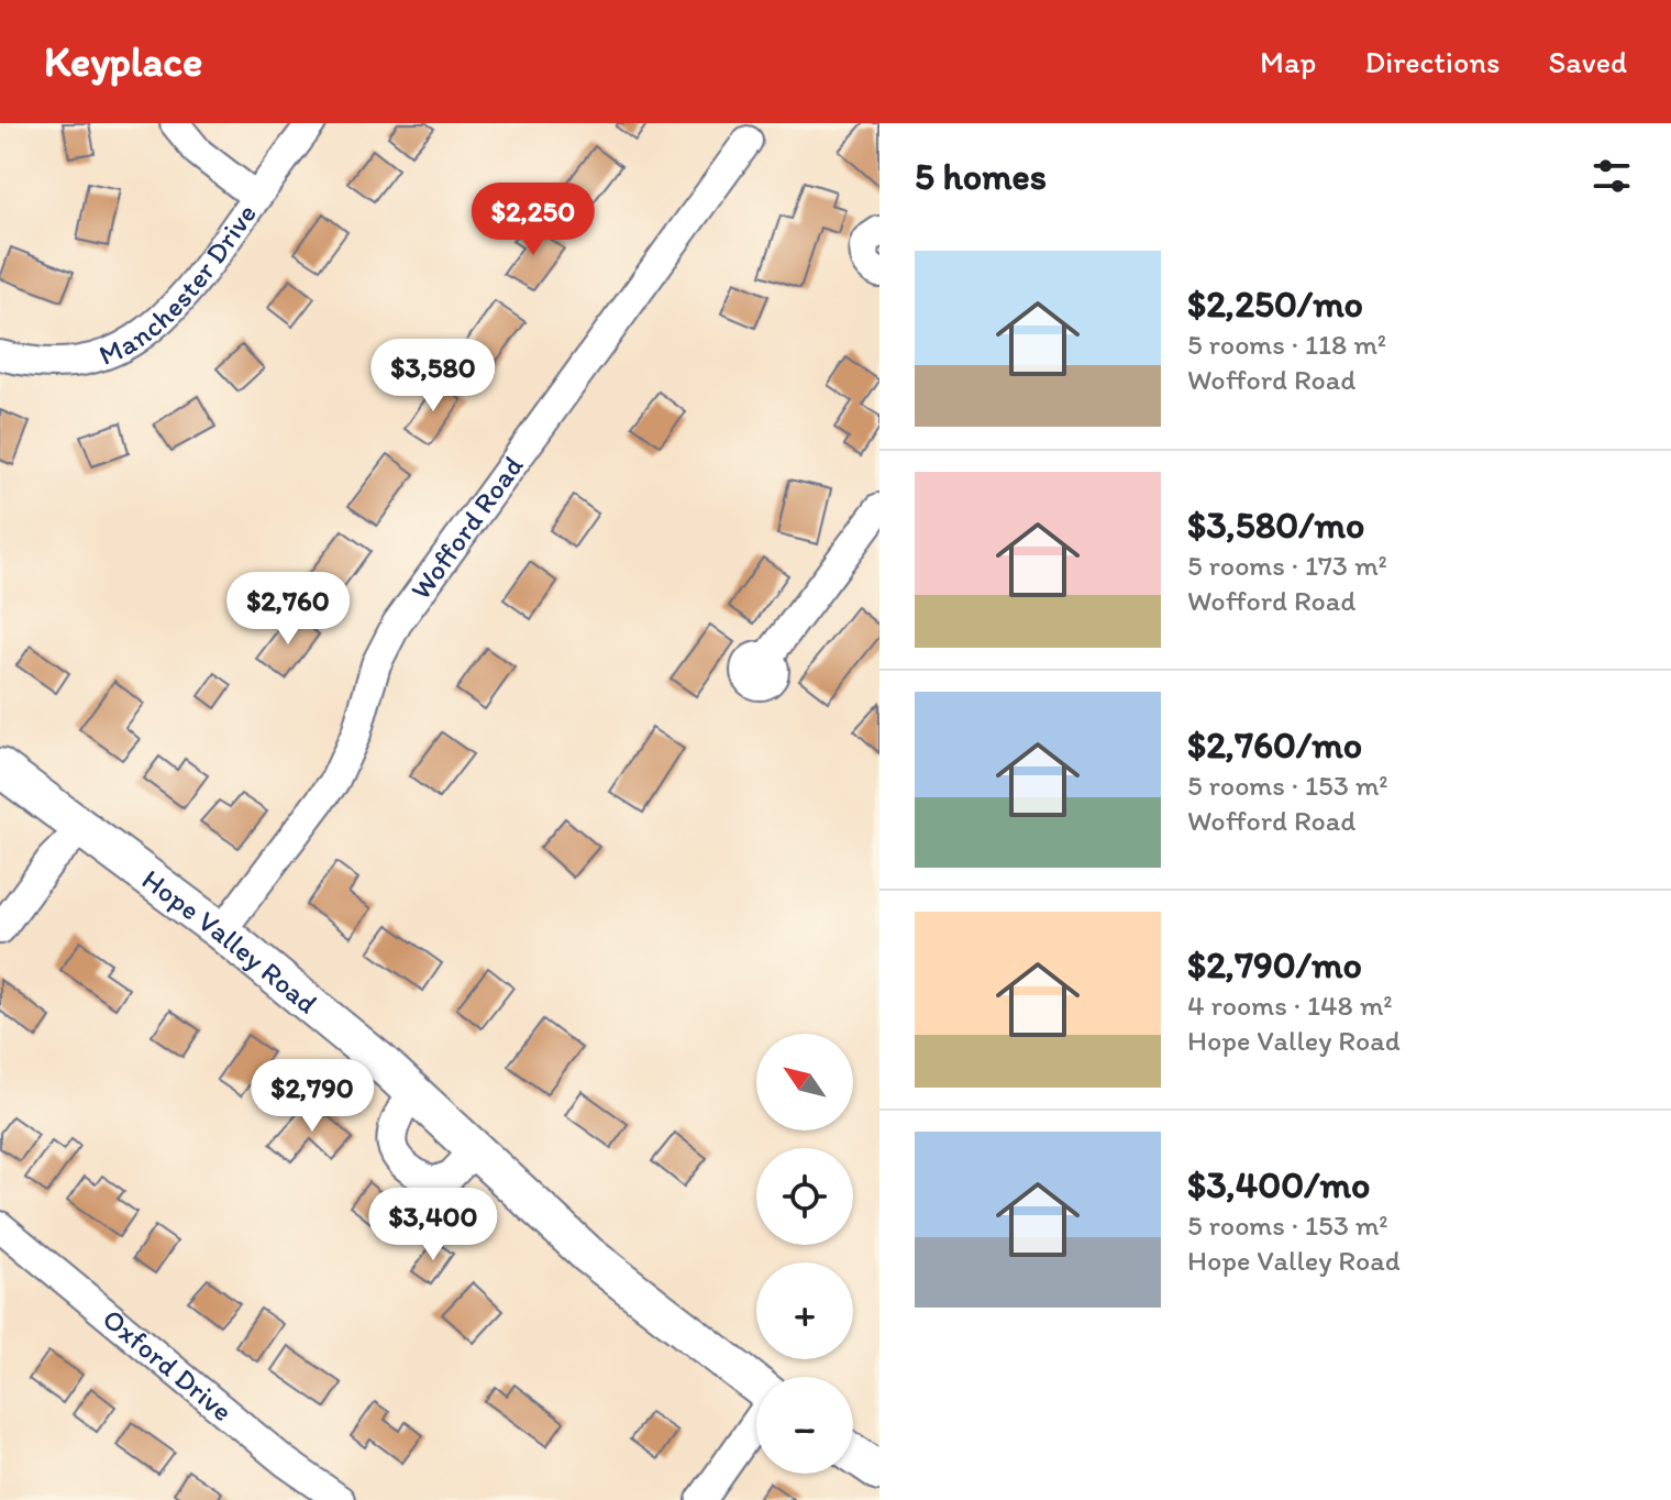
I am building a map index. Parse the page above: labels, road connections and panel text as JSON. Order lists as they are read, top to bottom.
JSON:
{
  "streets": {
    "main road": ["Hope Valley Road"],
    "street": ["Manchester Drive", "Wofford Road", "Oxford Drive"]
  },
  "crossings": [
    ["Wofford Road", "Hope Valley Road"]
  ],
  "north": "top left",
  "page": {
    "header": "Keyplace",
    "nav": ["Map", "Directions", "Saved"],
    "heading": "5 homes",
    "price": [
      "$2,250",
      "$3,580",
      "$2,760",
      "$2,790",
      "$3,400"
    ],
    "list": [
      {
        "name": "$2,250/mo",
        "note": "5 rooms · 118 m² · Wofford Road"
      },
      {
        "name": "$3,580/mo",
        "note": "5 rooms · 173 m² · Wofford Road"
      },
      {
        "name": "$2,760/mo",
        "note": "5 rooms · 153 m² · Wofford Road"
      },
      {
        "name": "$2,790/mo",
        "note": "4 rooms · 148 m² · Hope Valley Road"
      },
      {
        "name": "$3,400/mo",
        "note": "5 rooms · 153 m² · Hope Valley Road"
      }
    ],
    "map_buttons": ["+", "−"]
  }
}
